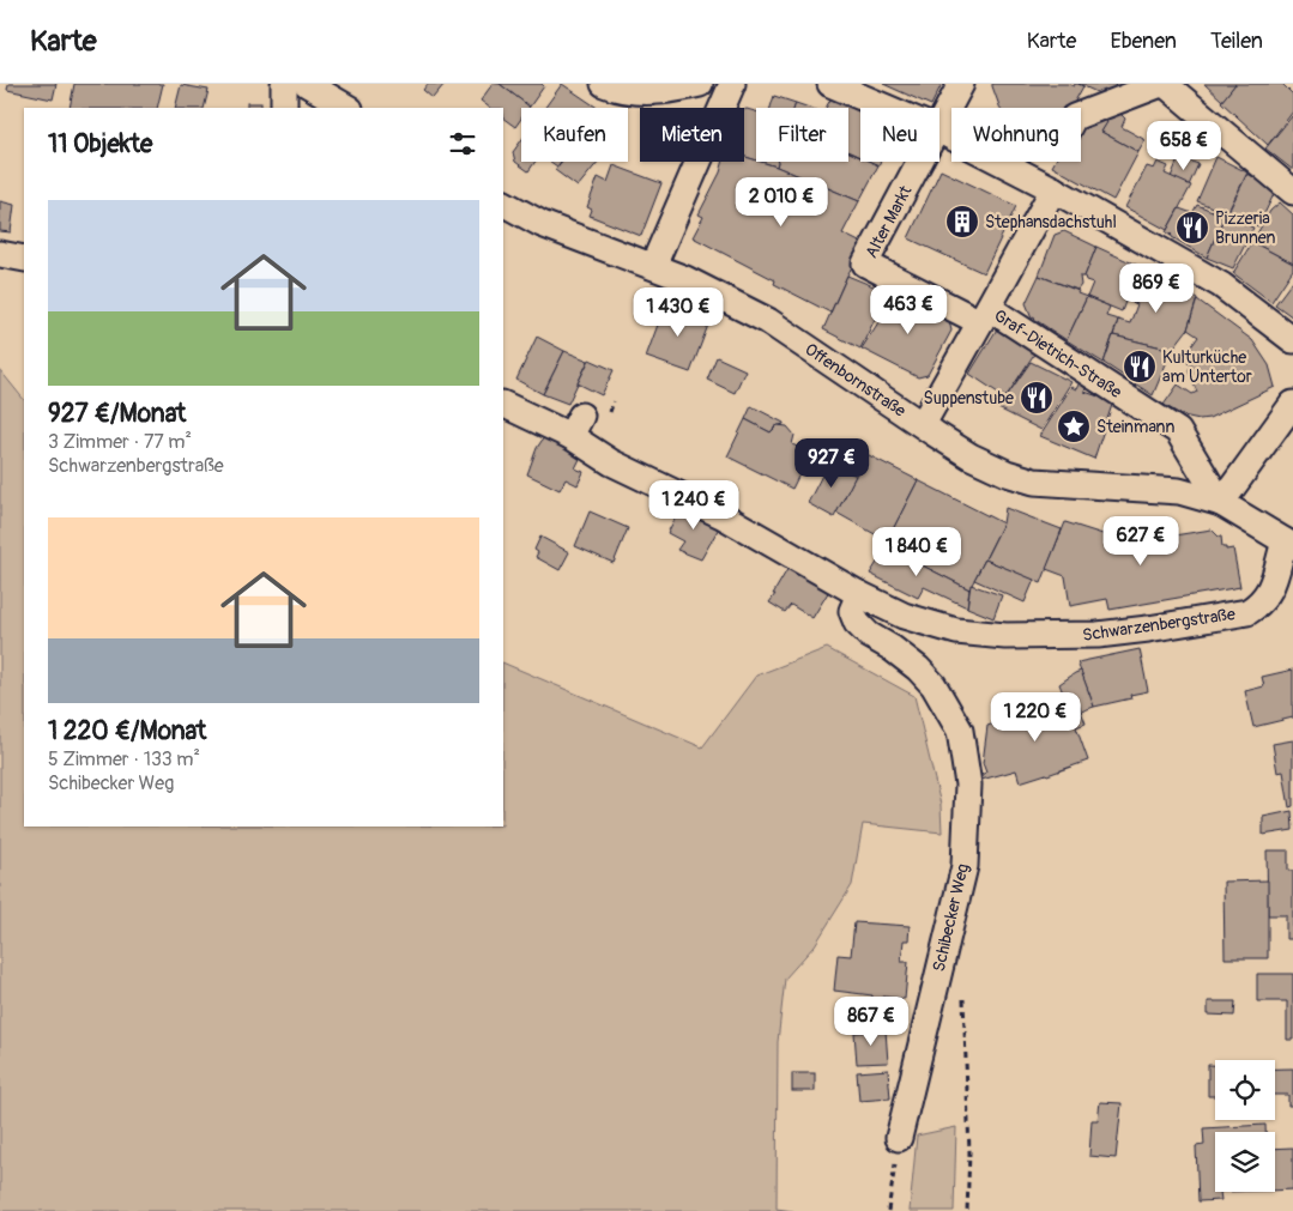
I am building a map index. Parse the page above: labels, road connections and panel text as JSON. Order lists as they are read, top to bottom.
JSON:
{
  "streets": {
    "street": [
      "Alter Markt",
      "Graf-Dietrich-Straße",
      "Offenbornstraße",
      "Schwarzenbergstraße",
      "Schibecker Weg"
    ]
  },
  "crossings": [
    ["Alter Markt", "Graf-Dietrich-Straße"],
    ["Graf-Dietrich-Straße", "Offenbornstraße"],
    ["Schwarzenbergstraße", "Schibecker Weg"]
  ],
  "places": {
    "building": ["Stephansdachstuhl"],
    "restaurant": ["Pizzeria Brunnen", "Kulturküche am Untertor", "Suppenstube"],
    "place": ["Steinmann"]
  },
  "page": {
    "header": "Karte",
    "nav": ["Karte", "Ebenen", "Teilen"],
    "chip": [
      "Kaufen",
      "Mieten",
      "Filter",
      "Neu",
      "Wohnung"
    ],
    "heading": "11 Objekte",
    "price": [
      "658 €",
      "2 010 €",
      "869 €",
      "463 €",
      "1 430 €",
      "927 €",
      "1 240 €",
      "627 €",
      "1 840 €",
      "1 220 €",
      "867 €"
    ],
    "list": [
      {
        "name": "927 €/Monat",
        "note": "3 Zimmer · 77 m² · Schwarzenbergstraße"
      },
      {
        "name": "1 220 €/Monat",
        "note": "5 Zimmer · 133 m² · Schibecker Weg"
      }
    ]
  }
}
